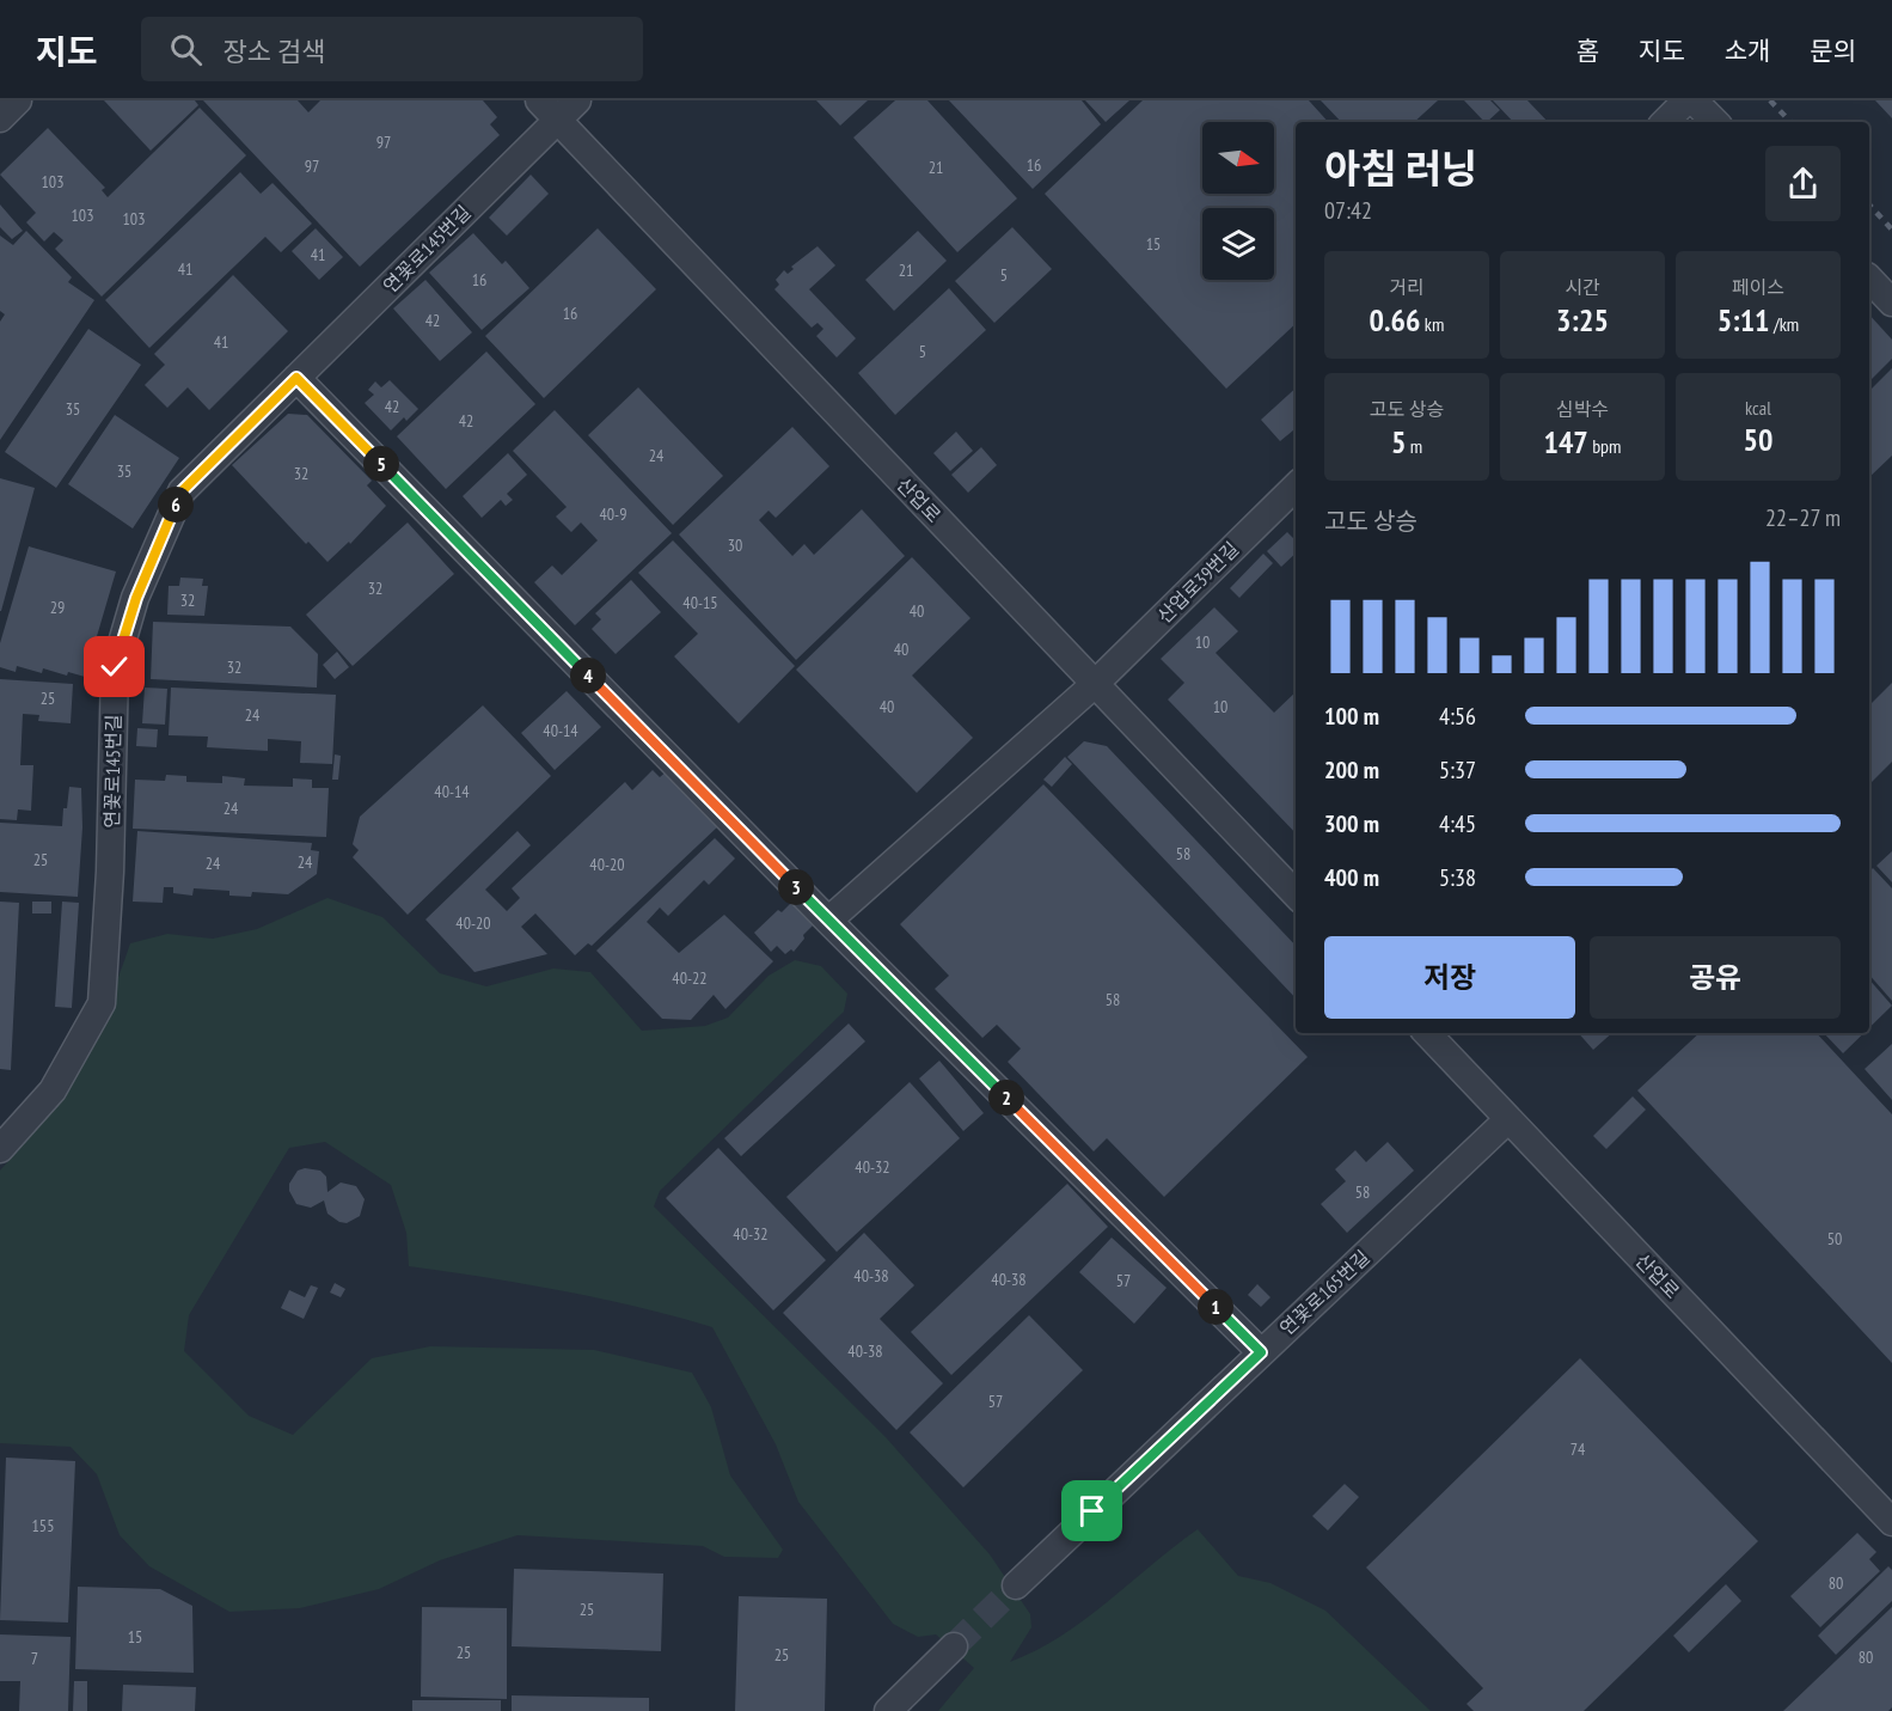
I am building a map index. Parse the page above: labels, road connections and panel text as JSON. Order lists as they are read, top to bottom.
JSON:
{
  "streets": {
    "street": [
      "연꽃로145번길",
      "산업로",
      "산업로39번길",
      "연꽃로165번길"
    ]
  },
  "crossings": [
    ["연꽃로145번길", "산업로"],
    ["산업로", "산업로39번길"],
    ["산업로", "연꽃로165번길"]
  ],
  "house_numbers": [
    "97",
    "16",
    "97",
    "21",
    "103",
    "103",
    "103",
    "15",
    "41",
    "41",
    "21",
    "5",
    "16",
    "16",
    "42",
    "41",
    "5",
    "42",
    "35",
    "42",
    "24",
    "35",
    "32",
    "40-9",
    "30",
    "32",
    "32",
    "40-15",
    "29",
    "40",
    "10",
    "40",
    "32",
    "25",
    "40",
    "10",
    "24",
    "40-14",
    "40-14",
    "24",
    "58",
    "25",
    "24",
    "24",
    "40-20",
    "40-20",
    "40-22",
    "58",
    "40-32",
    "58",
    "40-32",
    "50",
    "40-38",
    "40-38",
    "57",
    "40-38",
    "57",
    "74",
    "155",
    "80",
    "25",
    "15",
    "25",
    "25",
    "80",
    "7"
  ],
  "north": "right",
  "page": {
    "header": "지도",
    "search": "장소 검색",
    "nav": [
      "홈",
      "지도",
      "소개",
      "문의"
    ],
    "heading": ["아침 러닝", "07:42"],
    "stats": [
      ["거리", "0.66 km"],
      ["시간", "3:25"],
      ["페이스", "5:11 /km"],
      ["고도 상승", "5 m"],
      ["심박수", "147 bpm"],
      ["kcal", "50"]
    ],
    "pins": [
      "5",
      "6",
      "4",
      "3",
      "2",
      "1"
    ],
    "chart": ["고도 상승", "22–27 m"],
    "list": [
      {
        "name": "100 m",
        "note": "4:56"
      },
      {
        "name": "200 m",
        "note": "5:37"
      },
      {
        "name": "300 m",
        "note": "4:45"
      },
      {
        "name": "400 m",
        "note": "5:38"
      }
    ],
    "buttons": ["저장", "공유"]
  }
}
